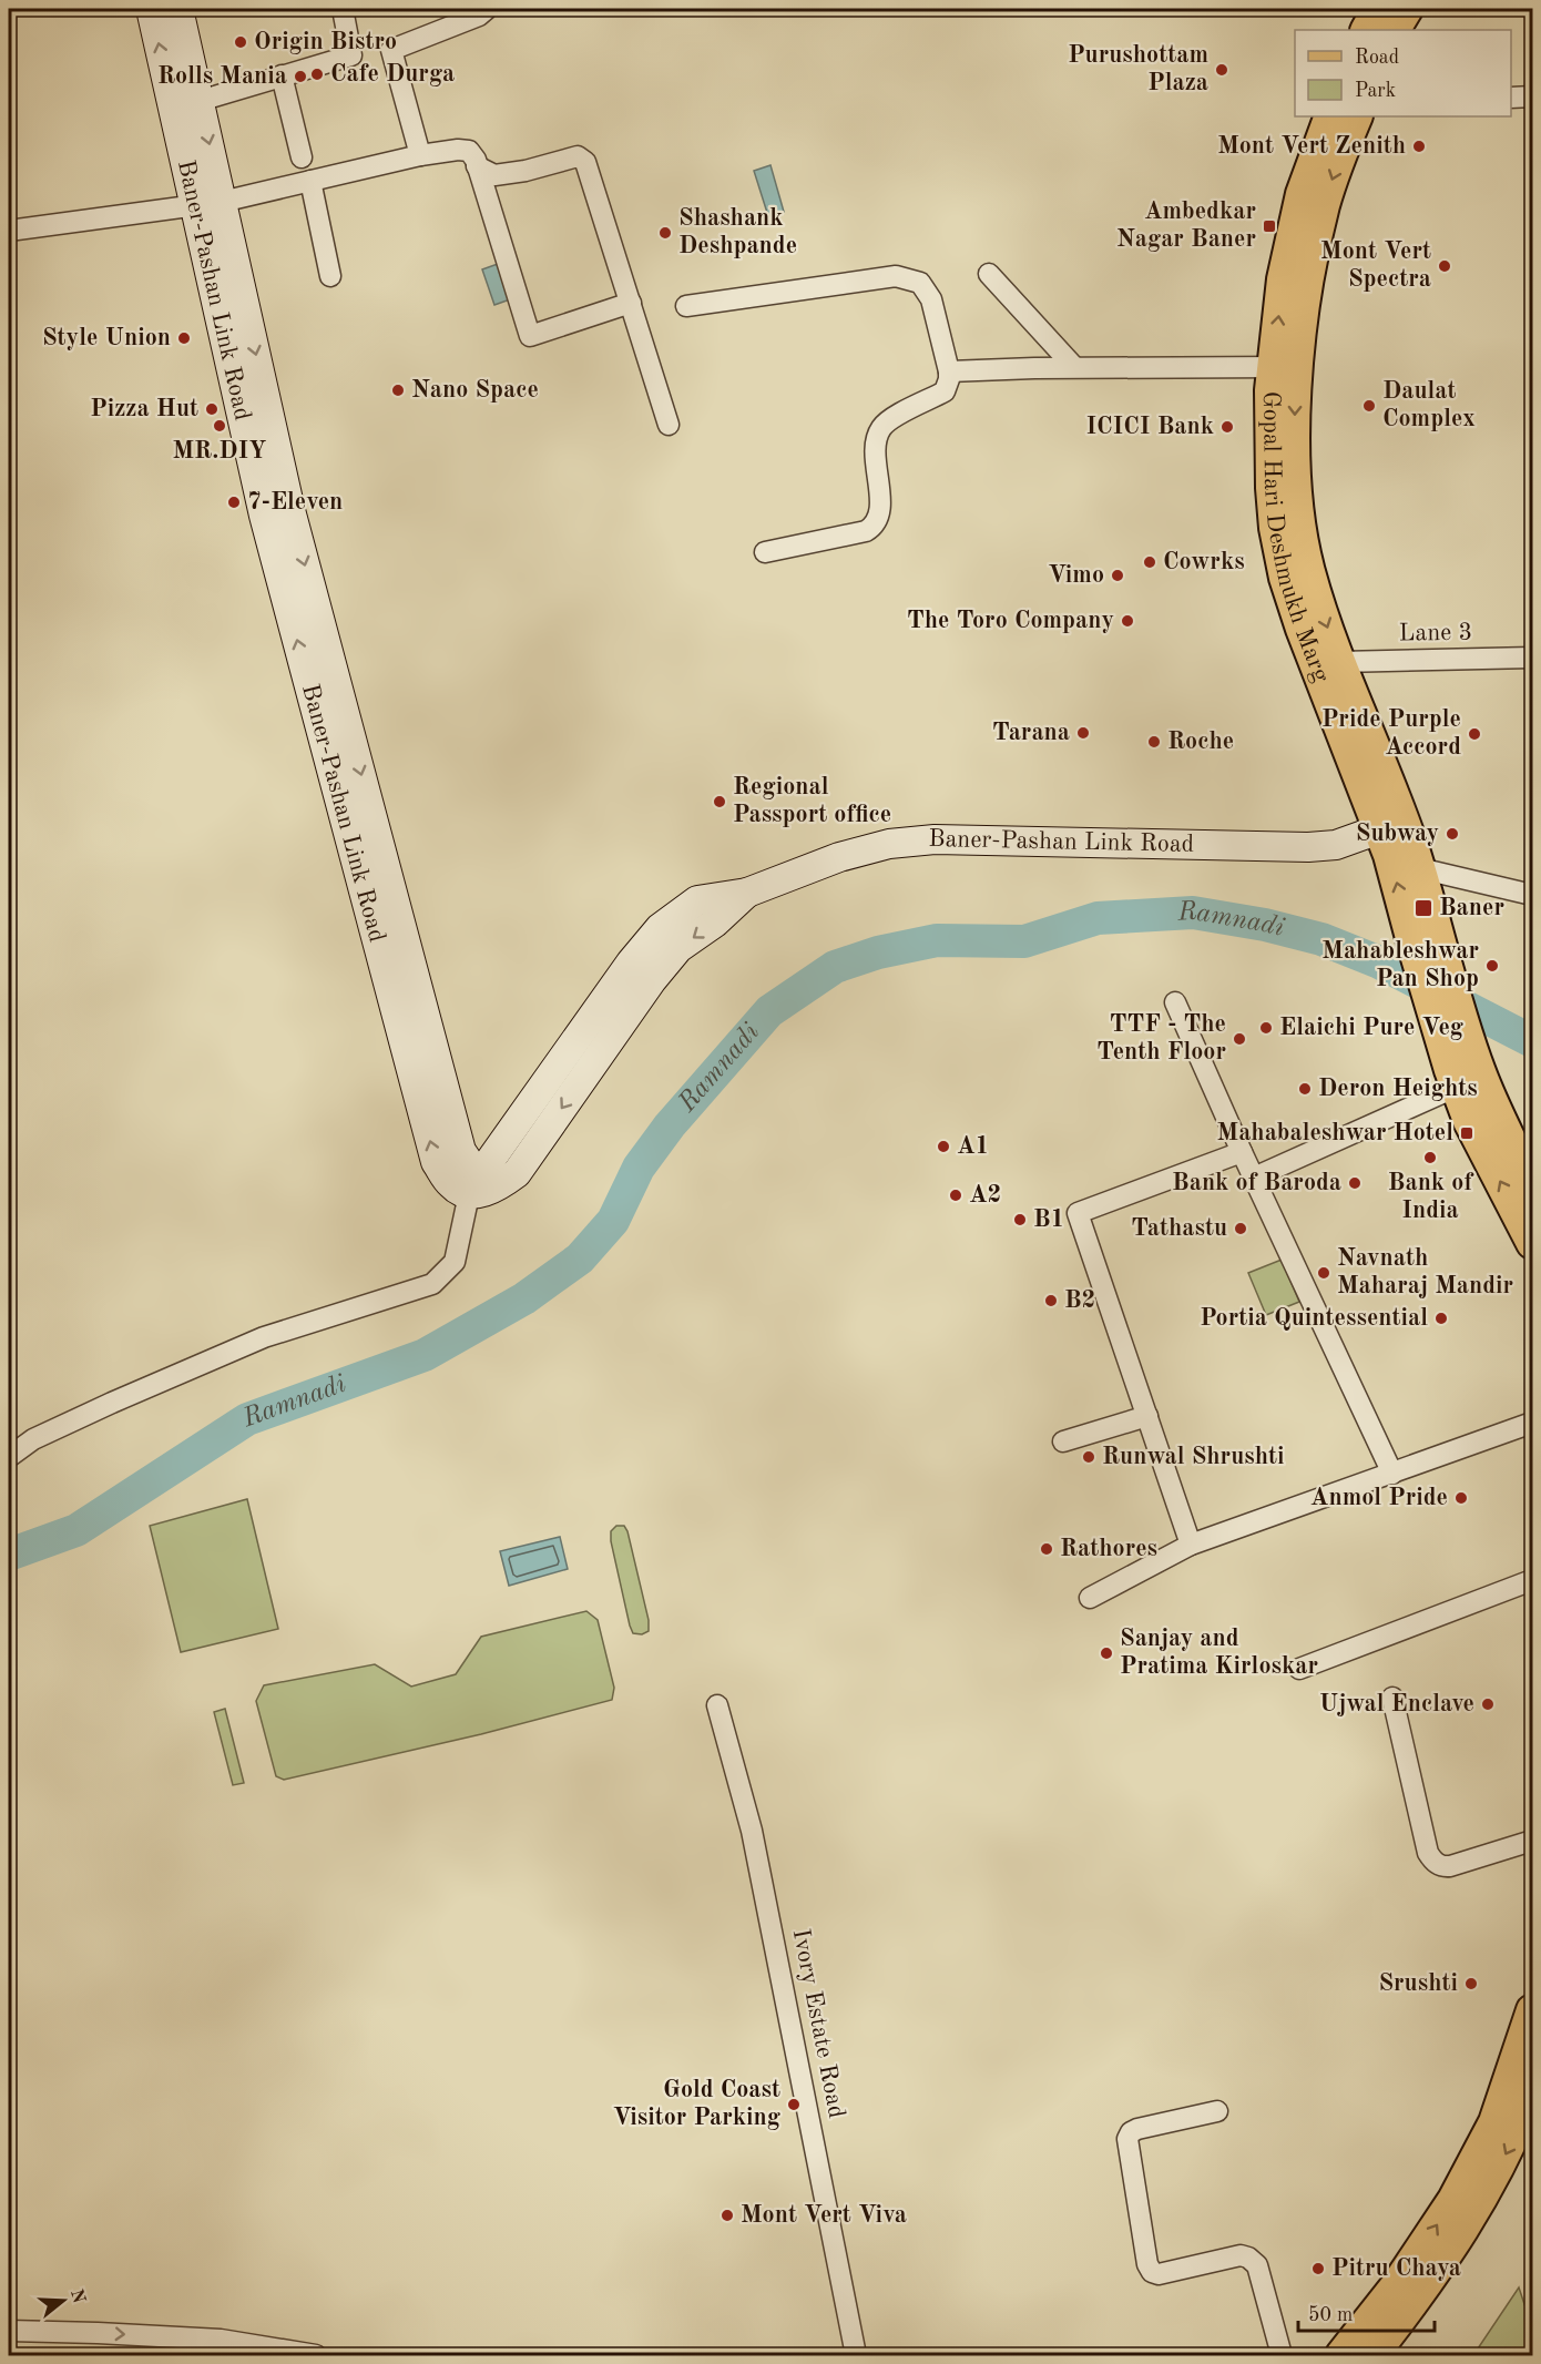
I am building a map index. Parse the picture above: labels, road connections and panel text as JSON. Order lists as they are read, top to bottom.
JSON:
{
  "streets": {
    "main road": ["Gopal Hari Deshmukh Marg"],
    "street": ["Baner-Pashan Link Road", "Lane 3", "Ivory Estate Road"]
  },
  "crossings": [
    ["Baner-Pashan Link Road", "Gopal Hari Deshmukh Marg"],
    ["Gopal Hari Deshmukh Marg", "Lane 3"]
  ],
  "water": ["Ramnadi"],
  "places": {
    "other": [
      "Origin Bistro",
      "Purushottam Plaza",
      "Cafe Durga",
      "Rolls Mania",
      "Mont Vert Zenith",
      "Shashank Deshpande",
      "Mont Vert Spectra",
      "Style Union",
      "Nano Space",
      "Daulat Complex",
      "Pizza Hut",
      "MR.DIY",
      "ICICI Bank",
      "7-Eleven",
      "Cowrks",
      "Vimo",
      "The Toro Company",
      "Tarana",
      "Pride Purple Accord",
      "Roche",
      "Regional Passport office",
      "Subway",
      "Mahableshwar Pan Shop",
      "Elaichi Pure Veg",
      "TTF - The Tenth Floor",
      "Deron Heights",
      "A1",
      "Bank of India",
      "Bank of Baroda",
      "A2",
      "B1",
      "Tathastu",
      "Navnath Maharaj Mandir",
      "B2",
      "Portia Quintessential",
      "Runwal Shrushti",
      "Anmol Pride",
      "Rathores",
      "Sanjay and Pratima Kirloskar",
      "Ujwal Enclave",
      "Srushti",
      "Gold Coast Visitor Parking",
      "Mont Vert Viva",
      "Pitru Chaya"
    ],
    "transit": ["Ambedkar Nagar Baner", "Baner", "Mahabaleshwar Hotel"]
  },
  "legend": ["Road", "Park"],
  "scale_bar": "50 m",
  "north": "right"
}
